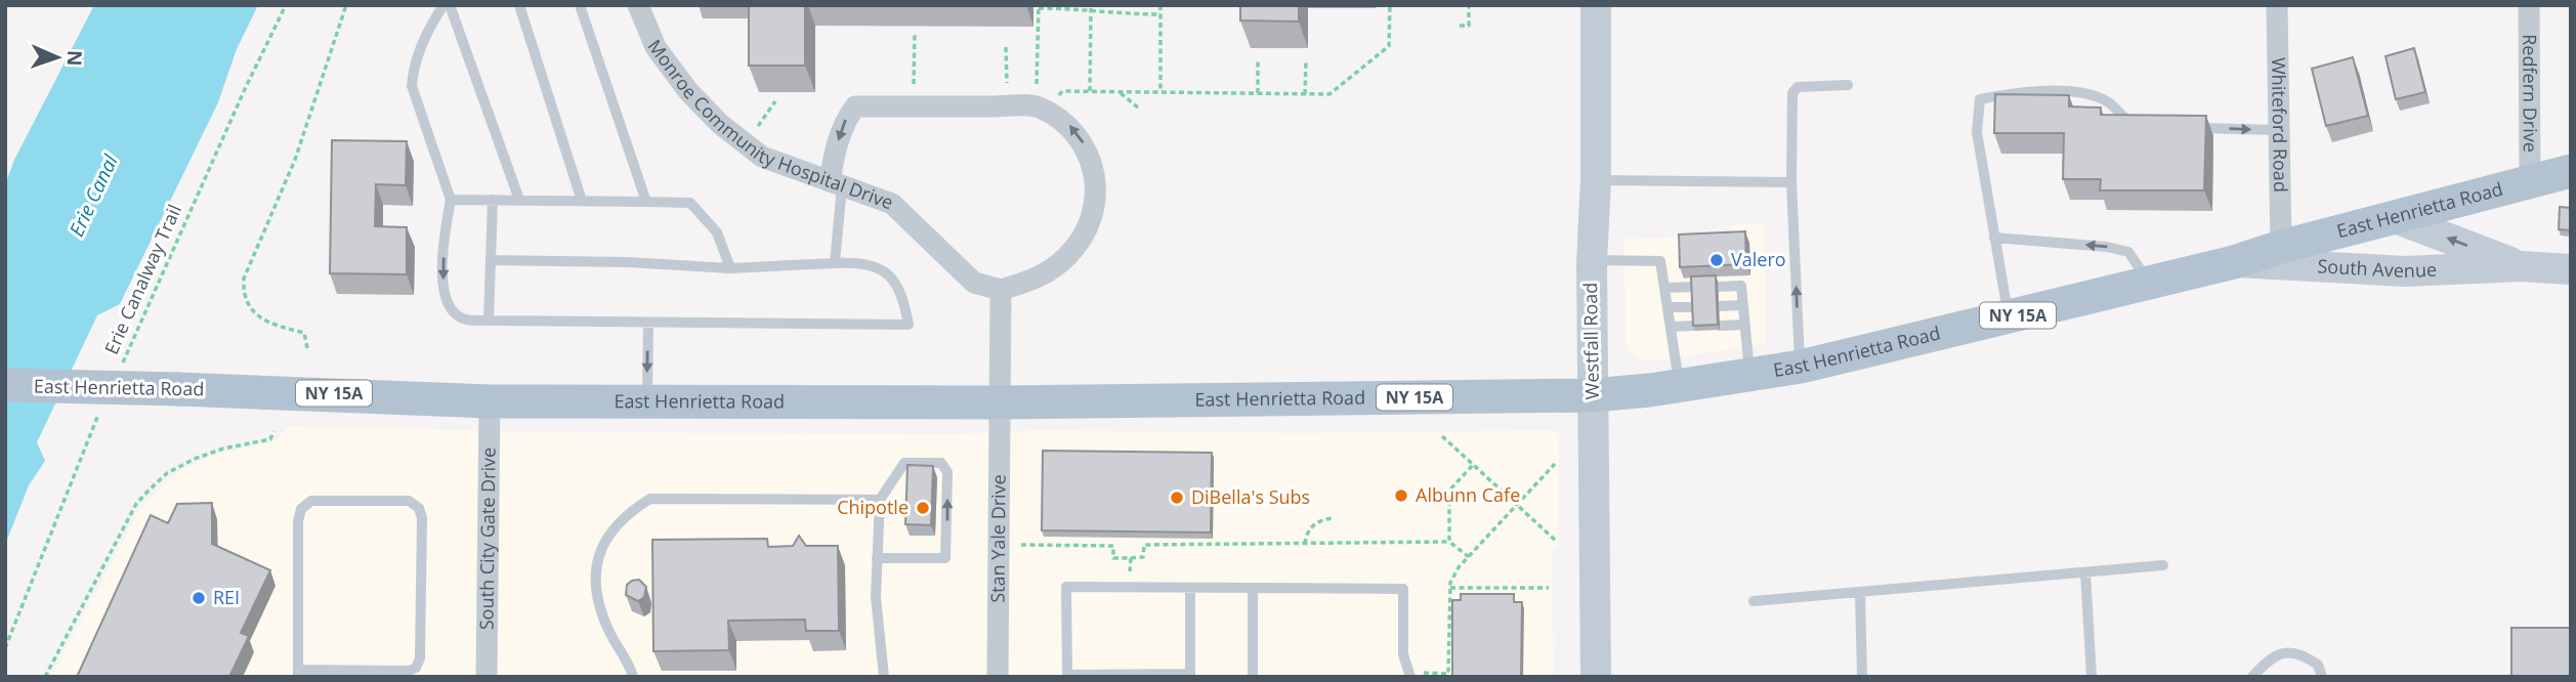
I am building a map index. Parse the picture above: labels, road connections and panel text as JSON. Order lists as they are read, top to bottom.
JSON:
{
  "streets": {
    "main road": ["East Henrietta Road", "NY 15A"],
    "street": [
      "Redfern Drive",
      "Monroe Community Hospital Drive",
      "Whiteford Road",
      "South Avenue",
      "Westfall Road",
      "South City Gate Drive",
      "Stan Yale Drive"
    ],
    "path": ["Erie Canalway Trail"]
  },
  "crossings": [
    ["Redfern Drive", "East Henrietta Road"],
    ["Whiteford Road", "East Henrietta Road"],
    ["East Henrietta Road", "South Avenue"],
    ["East Henrietta Road", "Westfall Road"],
    ["East Henrietta Road", "South City Gate Drive"],
    ["East Henrietta Road", "Stan Yale Drive"]
  ],
  "water": ["Erie Canal"],
  "places": [
    "Valero",
    "Albunn Cafe",
    "DiBella's Subs",
    "Chipotle",
    "REI"
  ],
  "north": "right"
}
